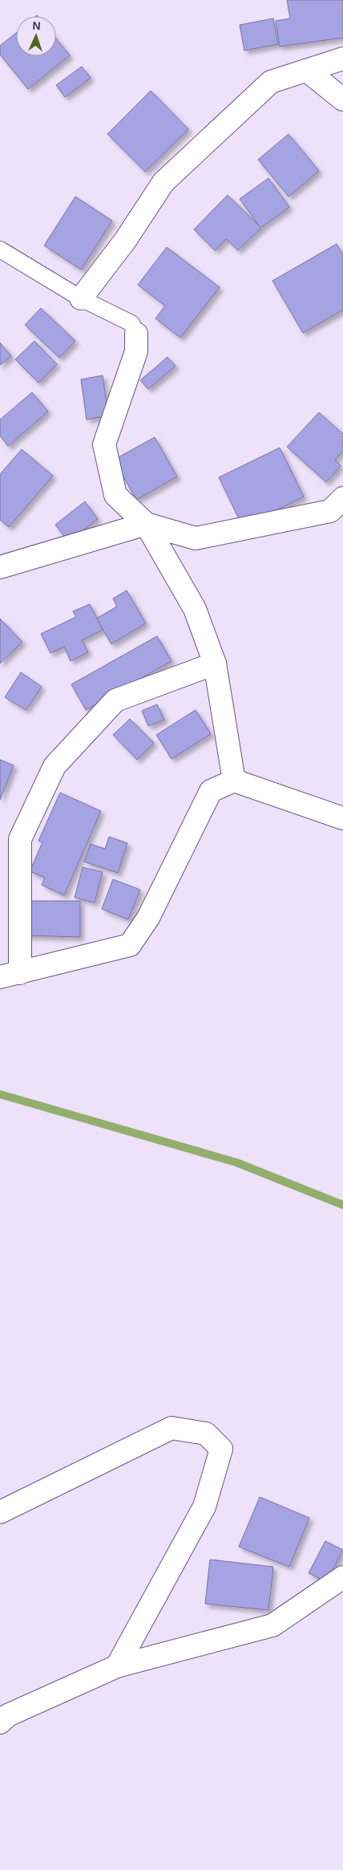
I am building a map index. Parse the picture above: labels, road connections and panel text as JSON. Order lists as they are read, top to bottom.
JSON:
{
  "north": "top"
}
